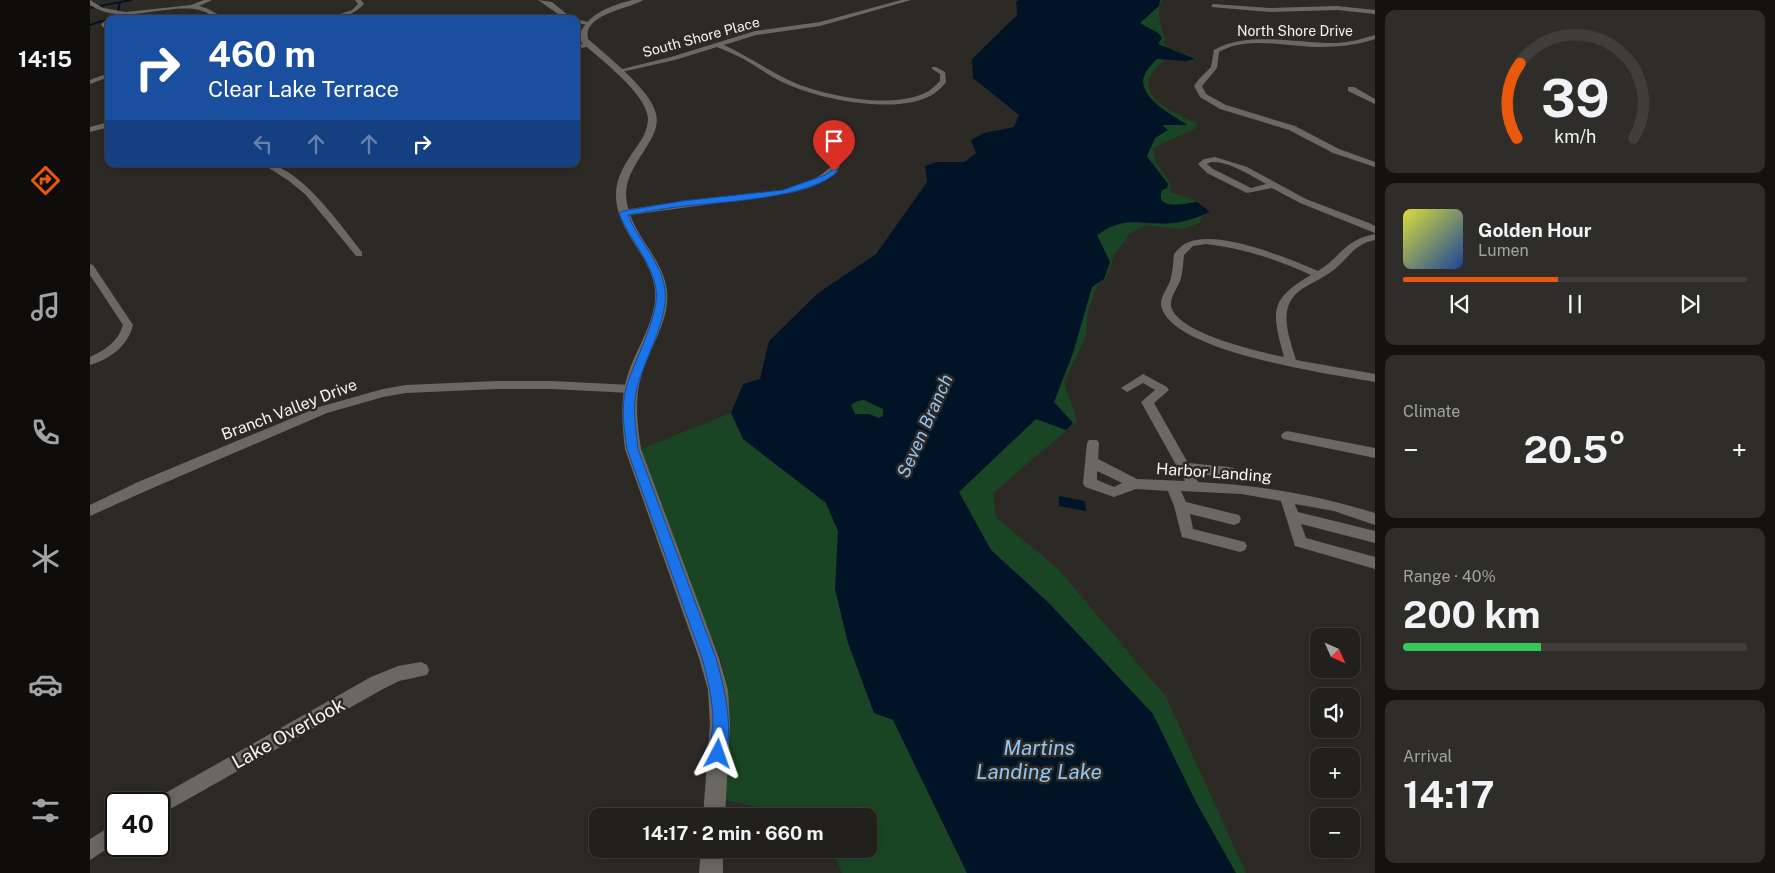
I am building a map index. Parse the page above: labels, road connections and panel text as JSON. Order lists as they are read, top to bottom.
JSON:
{
  "streets": {
    "street": [
      "North Shore Drive",
      "South Shore Place",
      "Branch Valley Drive",
      "Harbor Landing",
      "Lake Overlook"
    ]
  },
  "water": ["Seven Branch", "Martins Landing Lake"],
  "north": "bottom right",
  "page": {
    "tabs": "14:15",
    "turn": ["460 m", "Clear Lake Terrace"],
    "song": ["Golden Hour", "Lumen"],
    "tile": [
      "Climate",
      ["Range · 40%", "200 km"],
      ["Arrival", "14:17"]
    ],
    "heat": ["−", "20.5°", "+"],
    "map_buttons": ["+", "−"],
    "limit": "40",
    "trip": "14:17 · 2 min · 660 m",
    "gauge": ["39", "km/h"]
  }
}
